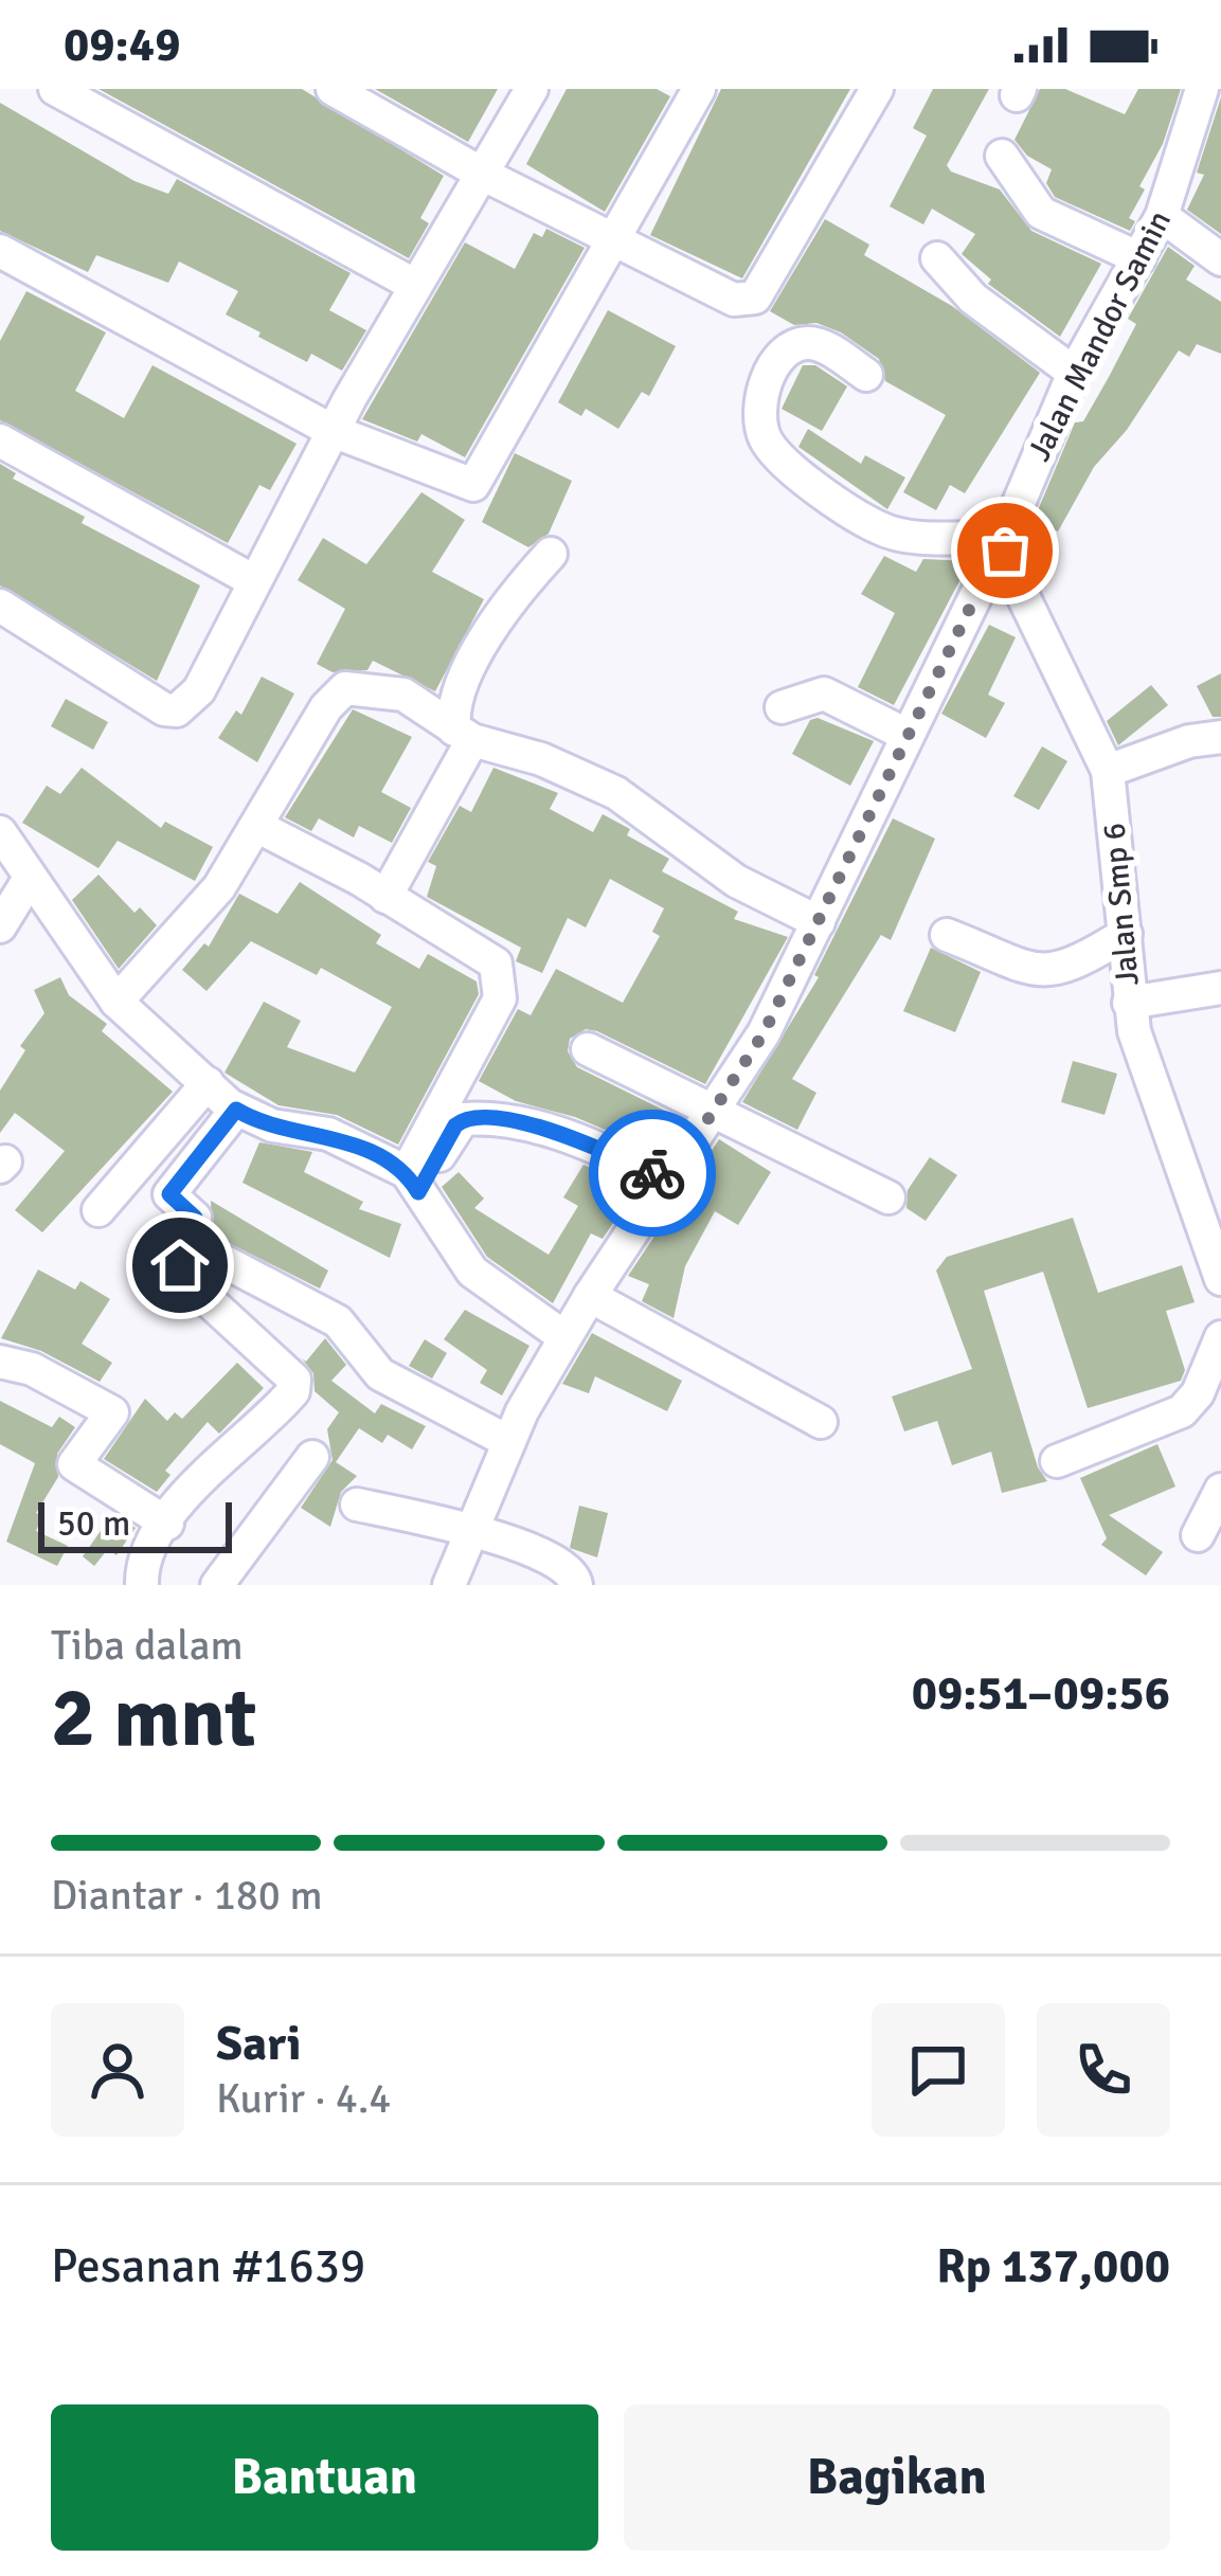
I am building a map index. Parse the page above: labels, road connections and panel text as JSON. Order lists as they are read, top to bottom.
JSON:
{
  "streets": {
    "street": ["Jalan Mandor Samin", "Jalan Smp 6"]
  },
  "crossings": [
    ["Jalan Mandor Samin", "Jalan Smp 6"]
  ],
  "scale_bar": "50 m",
  "page": {
    "status": "09:49",
    "scale": "50 m",
    "heading": ["2 mnt", "Tiba dalam", "09:51–09:56"],
    "panel": [
      "Sari",
      "Kurir · 4.4",
      "Pesanan #1639",
      "Rp 137,000"
    ],
    "bar": "Diantar · 180 m",
    "buttons": ["Bantuan", "Bagikan"]
  }
}
